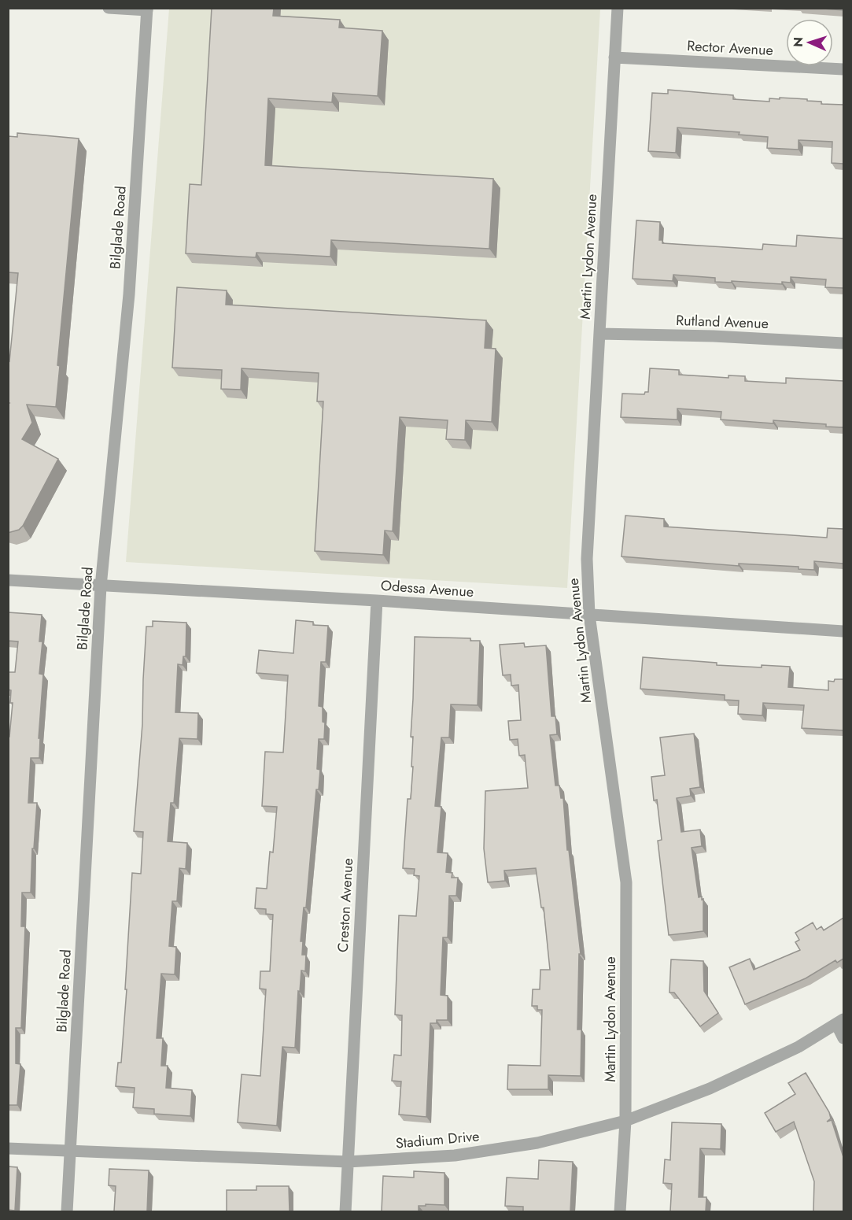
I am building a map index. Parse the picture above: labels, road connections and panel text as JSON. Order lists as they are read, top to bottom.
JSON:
{
  "streets": {
    "street": [
      "Rector Avenue",
      "Bilglade Road",
      "Martin Lydon Avenue",
      "Rutland Avenue",
      "Odessa Avenue",
      "Creston Avenue",
      "Stadium Drive"
    ]
  },
  "crossings": [
    ["Rector Avenue", "Martin Lydon Avenue"],
    ["Bilglade Road", "Odessa Avenue"],
    ["Bilglade Road", "Stadium Drive"],
    ["Martin Lydon Avenue", "Rutland Avenue"],
    ["Martin Lydon Avenue", "Odessa Avenue"],
    ["Martin Lydon Avenue", "Stadium Drive"],
    ["Odessa Avenue", "Creston Avenue"],
    ["Creston Avenue", "Stadium Drive"]
  ],
  "north": "left"
}
